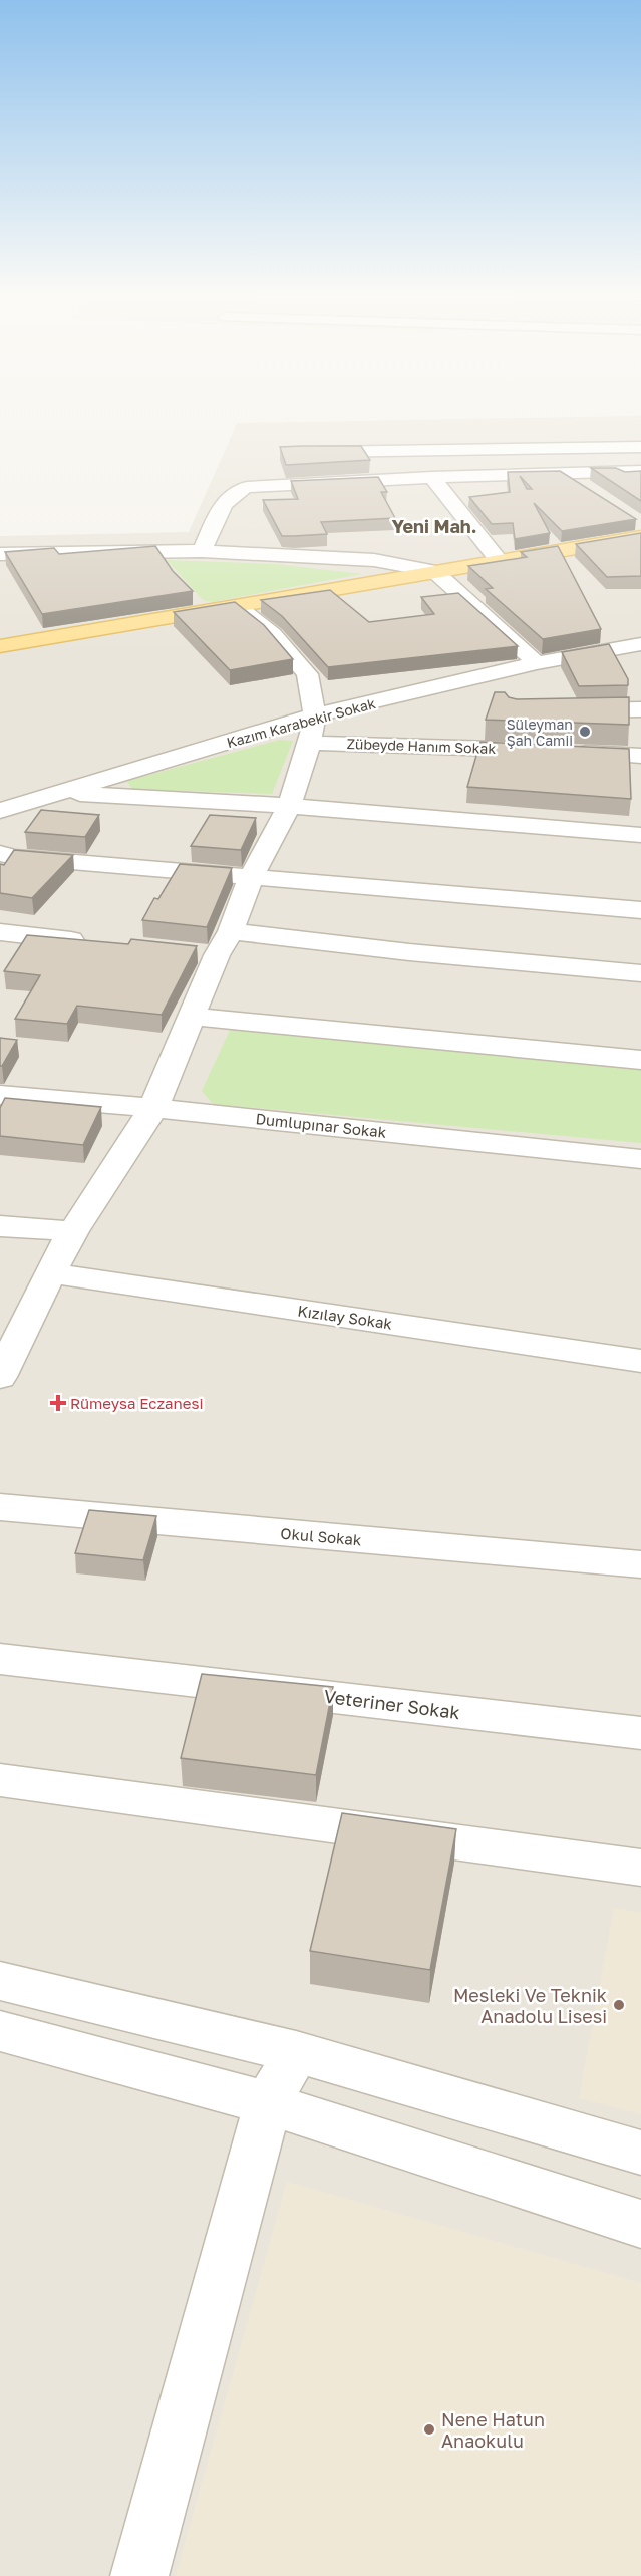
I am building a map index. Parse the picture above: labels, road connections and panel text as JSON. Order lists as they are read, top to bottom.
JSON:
{
  "streets": {
    "street": [
      "Kazım Karabekir Sokak",
      "Zübeyde Hanım Sokak",
      "Dumlupınar Sokak",
      "Kızılay Sokak",
      "Okul Sokak",
      "Veteriner Sokak"
    ]
  },
  "districts": ["Yeni Mah."],
  "places": {
    "other": ["Süleyman Şah Camii", "Mesleki Ve Teknik Anadolu Lisesi", "Nene Hatun Anaokulu"],
    "health": ["Rümeysa Eczanesi"]
  }
}
